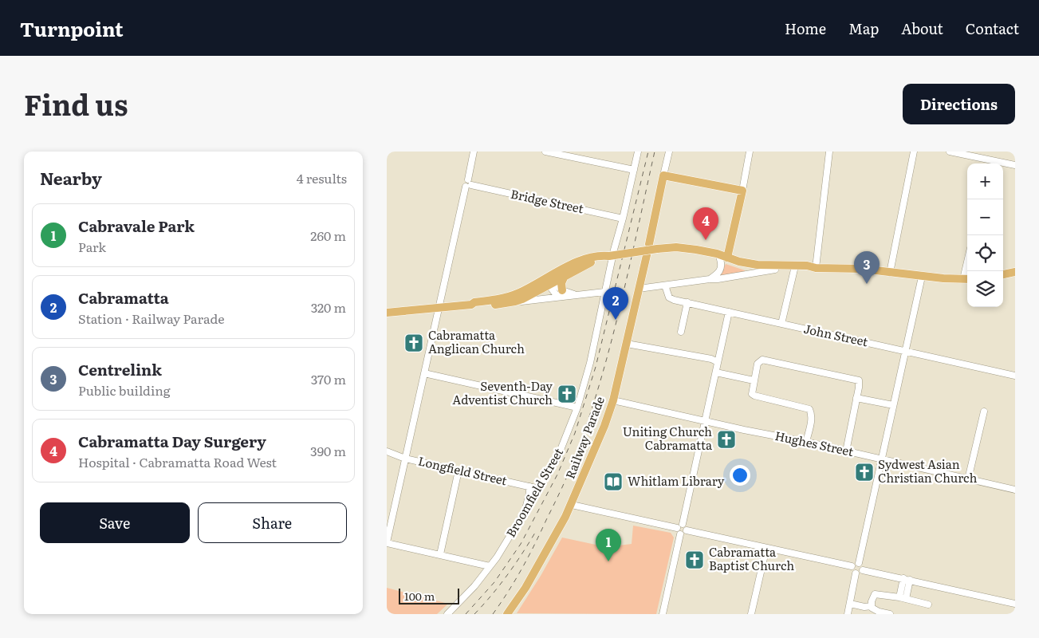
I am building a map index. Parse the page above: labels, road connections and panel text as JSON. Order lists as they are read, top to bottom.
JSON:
{
  "streets": {
    "main road": ["Railway Parade"],
    "street": [
      "Bridge Street",
      "John Street",
      "Hughes Street",
      "Longfield Street",
      "Broomfield Street"
    ]
  },
  "crossings": [
    ["Bridge Street", "Broomfield Street"],
    ["Railway Parade", "Hughes Street"],
    ["Longfield Street", "Broomfield Street"]
  ],
  "places": {
    "church": [
      "Cabramatta Anglican Church",
      "Seventh-Day Adventist Church",
      "Uniting Church Cabramatta",
      "Sydwest Asian Christian Church",
      "Cabramatta Baptist Church"
    ],
    "library": ["Whitlam Library"]
  },
  "scale_bar": "100 m",
  "page": {
    "header": "Turnpoint",
    "nav": [
      "Home",
      "Map",
      "About",
      "Contact"
    ],
    "title": "Find us",
    "buttons": [
      "Directions",
      ["Save", "Share"]
    ],
    "heading": ["Nearby", "4 results"],
    "map_buttons": ["+", "−"],
    "list": [
      {
        "mark": "1",
        "name": "Cabravale Park",
        "note": "Park",
        "value": "260 m"
      },
      {
        "mark": "2",
        "name": "Cabramatta",
        "note": "Station · Railway Parade",
        "value": "320 m"
      },
      {
        "mark": "3",
        "name": "Centrelink",
        "note": "Public building",
        "value": "370 m"
      },
      {
        "mark": "4",
        "name": "Cabramatta Day Surgery",
        "note": "Hospital · Cabramatta Road West",
        "value": "390 m"
      }
    ],
    "pins": [
      "4",
      "3",
      "2",
      "1"
    ],
    "scale": "100 m"
  }
}
